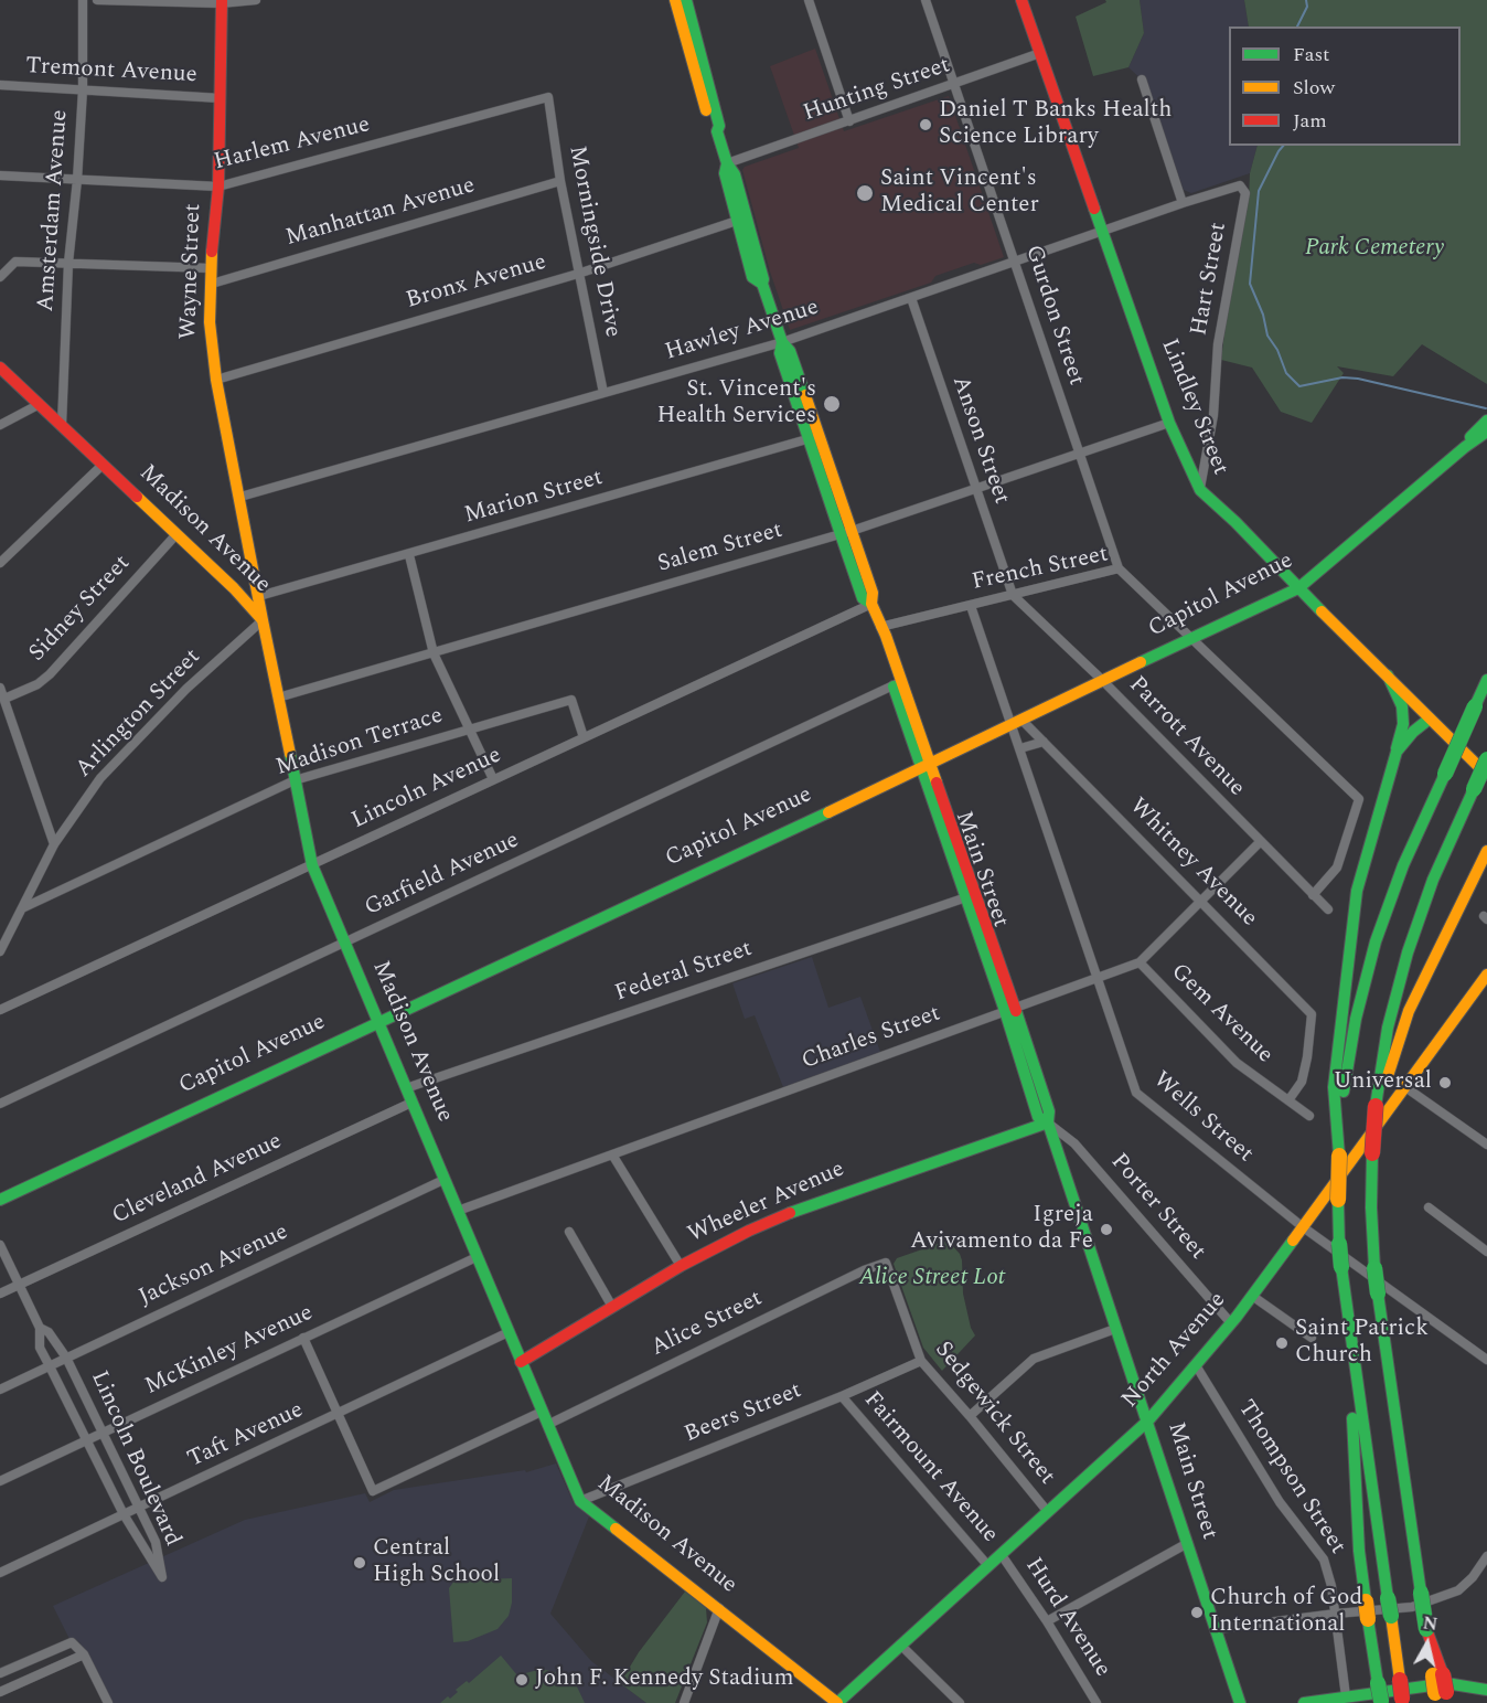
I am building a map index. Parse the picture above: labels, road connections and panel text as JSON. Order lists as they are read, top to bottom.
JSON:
{
  "streets": {
    "main road": [
      "Wayne Street",
      "Lindley Street",
      "Madison Avenue",
      "Capitol Avenue",
      "Main Street",
      "Wheeler Avenue",
      "North Avenue"
    ],
    "street": [
      "Tremont Avenue",
      "Hunting Street",
      "Harlem Avenue",
      "Amsterdam Avenue",
      "Manhattan Avenue",
      "Morningside Drive",
      "Hart Street",
      "Bronx Avenue",
      "Gurdon Street",
      "Hawley Avenue",
      "Anson Street",
      "Marion Street",
      "Salem Street",
      "French Street",
      "Sidney Street",
      "Arlington Street",
      "Parrott Avenue",
      "Madison Terrace",
      "Lincoln Avenue",
      "Whitney Avenue",
      "Garfield Avenue",
      "Federal Street",
      "Gem Avenue",
      "Charles Street",
      "Wells Street",
      "Cleveland Avenue",
      "Porter Street",
      "Jackson Avenue",
      "Alice Street",
      "McKinley Avenue",
      "Beers Street",
      "Sedgewick Street",
      "Taft Avenue",
      "Lincoln Boulevard",
      "Fairmount Avenue",
      "Thompson Street",
      "Hurd Avenue"
    ]
  },
  "crossings": [
    ["Tremont Avenue", "Amsterdam Avenue"],
    ["Tremont Avenue", "Wayne Street"],
    ["Hunting Street", "Gurdon Street"],
    ["Hunting Street", "Lindley Street"],
    ["Hunting Street", "Main Street"],
    ["Harlem Avenue", "Amsterdam Avenue"],
    ["Harlem Avenue", "Morningside Drive"],
    ["Harlem Avenue", "Wayne Street"],
    ["Amsterdam Avenue", "Madison Avenue"],
    ["Manhattan Avenue", "Morningside Drive"],
    ["Manhattan Avenue", "Wayne Street"],
    ["Morningside Drive", "Bronx Avenue"],
    ["Morningside Drive", "Hawley Avenue"],
    ["Wayne Street", "Bronx Avenue"],
    ["Wayne Street", "Hawley Avenue"],
    ["Wayne Street", "Marion Street"],
    ["Wayne Street", "Madison Avenue"],
    ["Wayne Street", "Arlington Street"],
    ["Hart Street", "Hawley Avenue"],
    ["Hart Street", "Lindley Street"],
    ["Bronx Avenue", "Main Street"],
    ["Gurdon Street", "Hawley Avenue"],
    ["Gurdon Street", "Salem Street"],
    ["Gurdon Street", "French Street"],
    ["Hawley Avenue", "Lindley Street"],
    ["Hawley Avenue", "Anson Street"],
    ["Hawley Avenue", "Main Street"],
    ["Lindley Street", "Salem Street"],
    ["Lindley Street", "Capitol Avenue"],
    ["Anson Street", "Salem Street"],
    ["Anson Street", "French Street"],
    ["Anson Street", "Parrott Avenue"],
    ["Marion Street", "Main Street"],
    ["Madison Avenue", "Salem Street"],
    ["Madison Avenue", "Capitol Avenue"],
    ["Madison Avenue", "Sidney Street"],
    ["Madison Avenue", "Arlington Street"],
    ["Madison Avenue", "Madison Terrace"],
    ["Madison Avenue", "Lincoln Avenue"],
    ["Madison Avenue", "Garfield Avenue"],
    ["Madison Avenue", "Federal Street"],
    ["Madison Avenue", "Charles Street"],
    ["Madison Avenue", "Cleveland Avenue"],
    ["Madison Avenue", "Wheeler Avenue"],
    ["Madison Avenue", "Jackson Avenue"],
    ["Madison Avenue", "Alice Street"],
    ["Madison Avenue", "McKinley Avenue"],
    ["Madison Avenue", "North Avenue"],
    ["Madison Avenue", "Beers Street"],
    ["Madison Avenue", "Taft Avenue"],
    ["Salem Street", "Main Street"],
    ["French Street", "Capitol Avenue"],
    ["French Street", "Parrott Avenue"],
    ["French Street", "Main Street"],
    ["French Street", "Wells Street"],
    ["Capitol Avenue", "Parrott Avenue"],
    ["Capitol Avenue", "Whitney Avenue"],
    ["Capitol Avenue", "Main Street"],
    ["Capitol Avenue", "Wells Street"],
    ["Arlington Street", "Madison Terrace"],
    ["Parrott Avenue", "Charles Street"],
    ["Madison Terrace", "Lincoln Avenue"],
    ["Lincoln Avenue", "Main Street"],
    ["Whitney Avenue", "Gem Avenue"],
    ["Whitney Avenue", "Charles Street"],
    ["Whitney Avenue", "Wells Street"],
    ["Main Street", "Garfield Avenue"],
    ["Main Street", "Federal Street"],
    ["Main Street", "Charles Street"],
    ["Main Street", "Wheeler Avenue"],
    ["Main Street", "Porter Street"],
    ["Main Street", "North Avenue"],
    ["Federal Street", "Cleveland Avenue"],
    ["Gem Avenue", "Charles Street"],
    ["Charles Street", "Wells Street"],
    ["Wells Street", "North Avenue"],
    ["Cleveland Avenue", "Lincoln Boulevard"],
    ["Wheeler Avenue", "Porter Street"],
    ["Porter Street", "North Avenue"],
    ["Jackson Avenue", "Lincoln Boulevard"],
    ["Alice Street", "Sedgewick Street"],
    ["Alice Street", "Taft Avenue"],
    ["McKinley Avenue", "Lincoln Boulevard"],
    ["North Avenue", "Sedgewick Street"],
    ["North Avenue", "Fairmount Avenue"],
    ["North Avenue", "Thompson Street"],
    ["North Avenue", "Hurd Avenue"],
    ["Beers Street", "Sedgewick Street"],
    ["Beers Street", "Fairmount Avenue"],
    ["Taft Avenue", "Lincoln Boulevard"]
  ],
  "parks": ["Park Cemetery", "Alice Street Lot"],
  "places": [
    "Daniel T Banks Health Science Library",
    "Saint Vincent's Medical Center",
    "St. Vincent's Health Services",
    "Universal",
    "Igreja Avivamento da Fe",
    "Saint Patrick Church",
    "Central High School",
    "Church of God International",
    "John F. Kennedy Stadium"
  ],
  "legend": ["Fast", "Slow", "Jam"],
  "north": "top"
}
